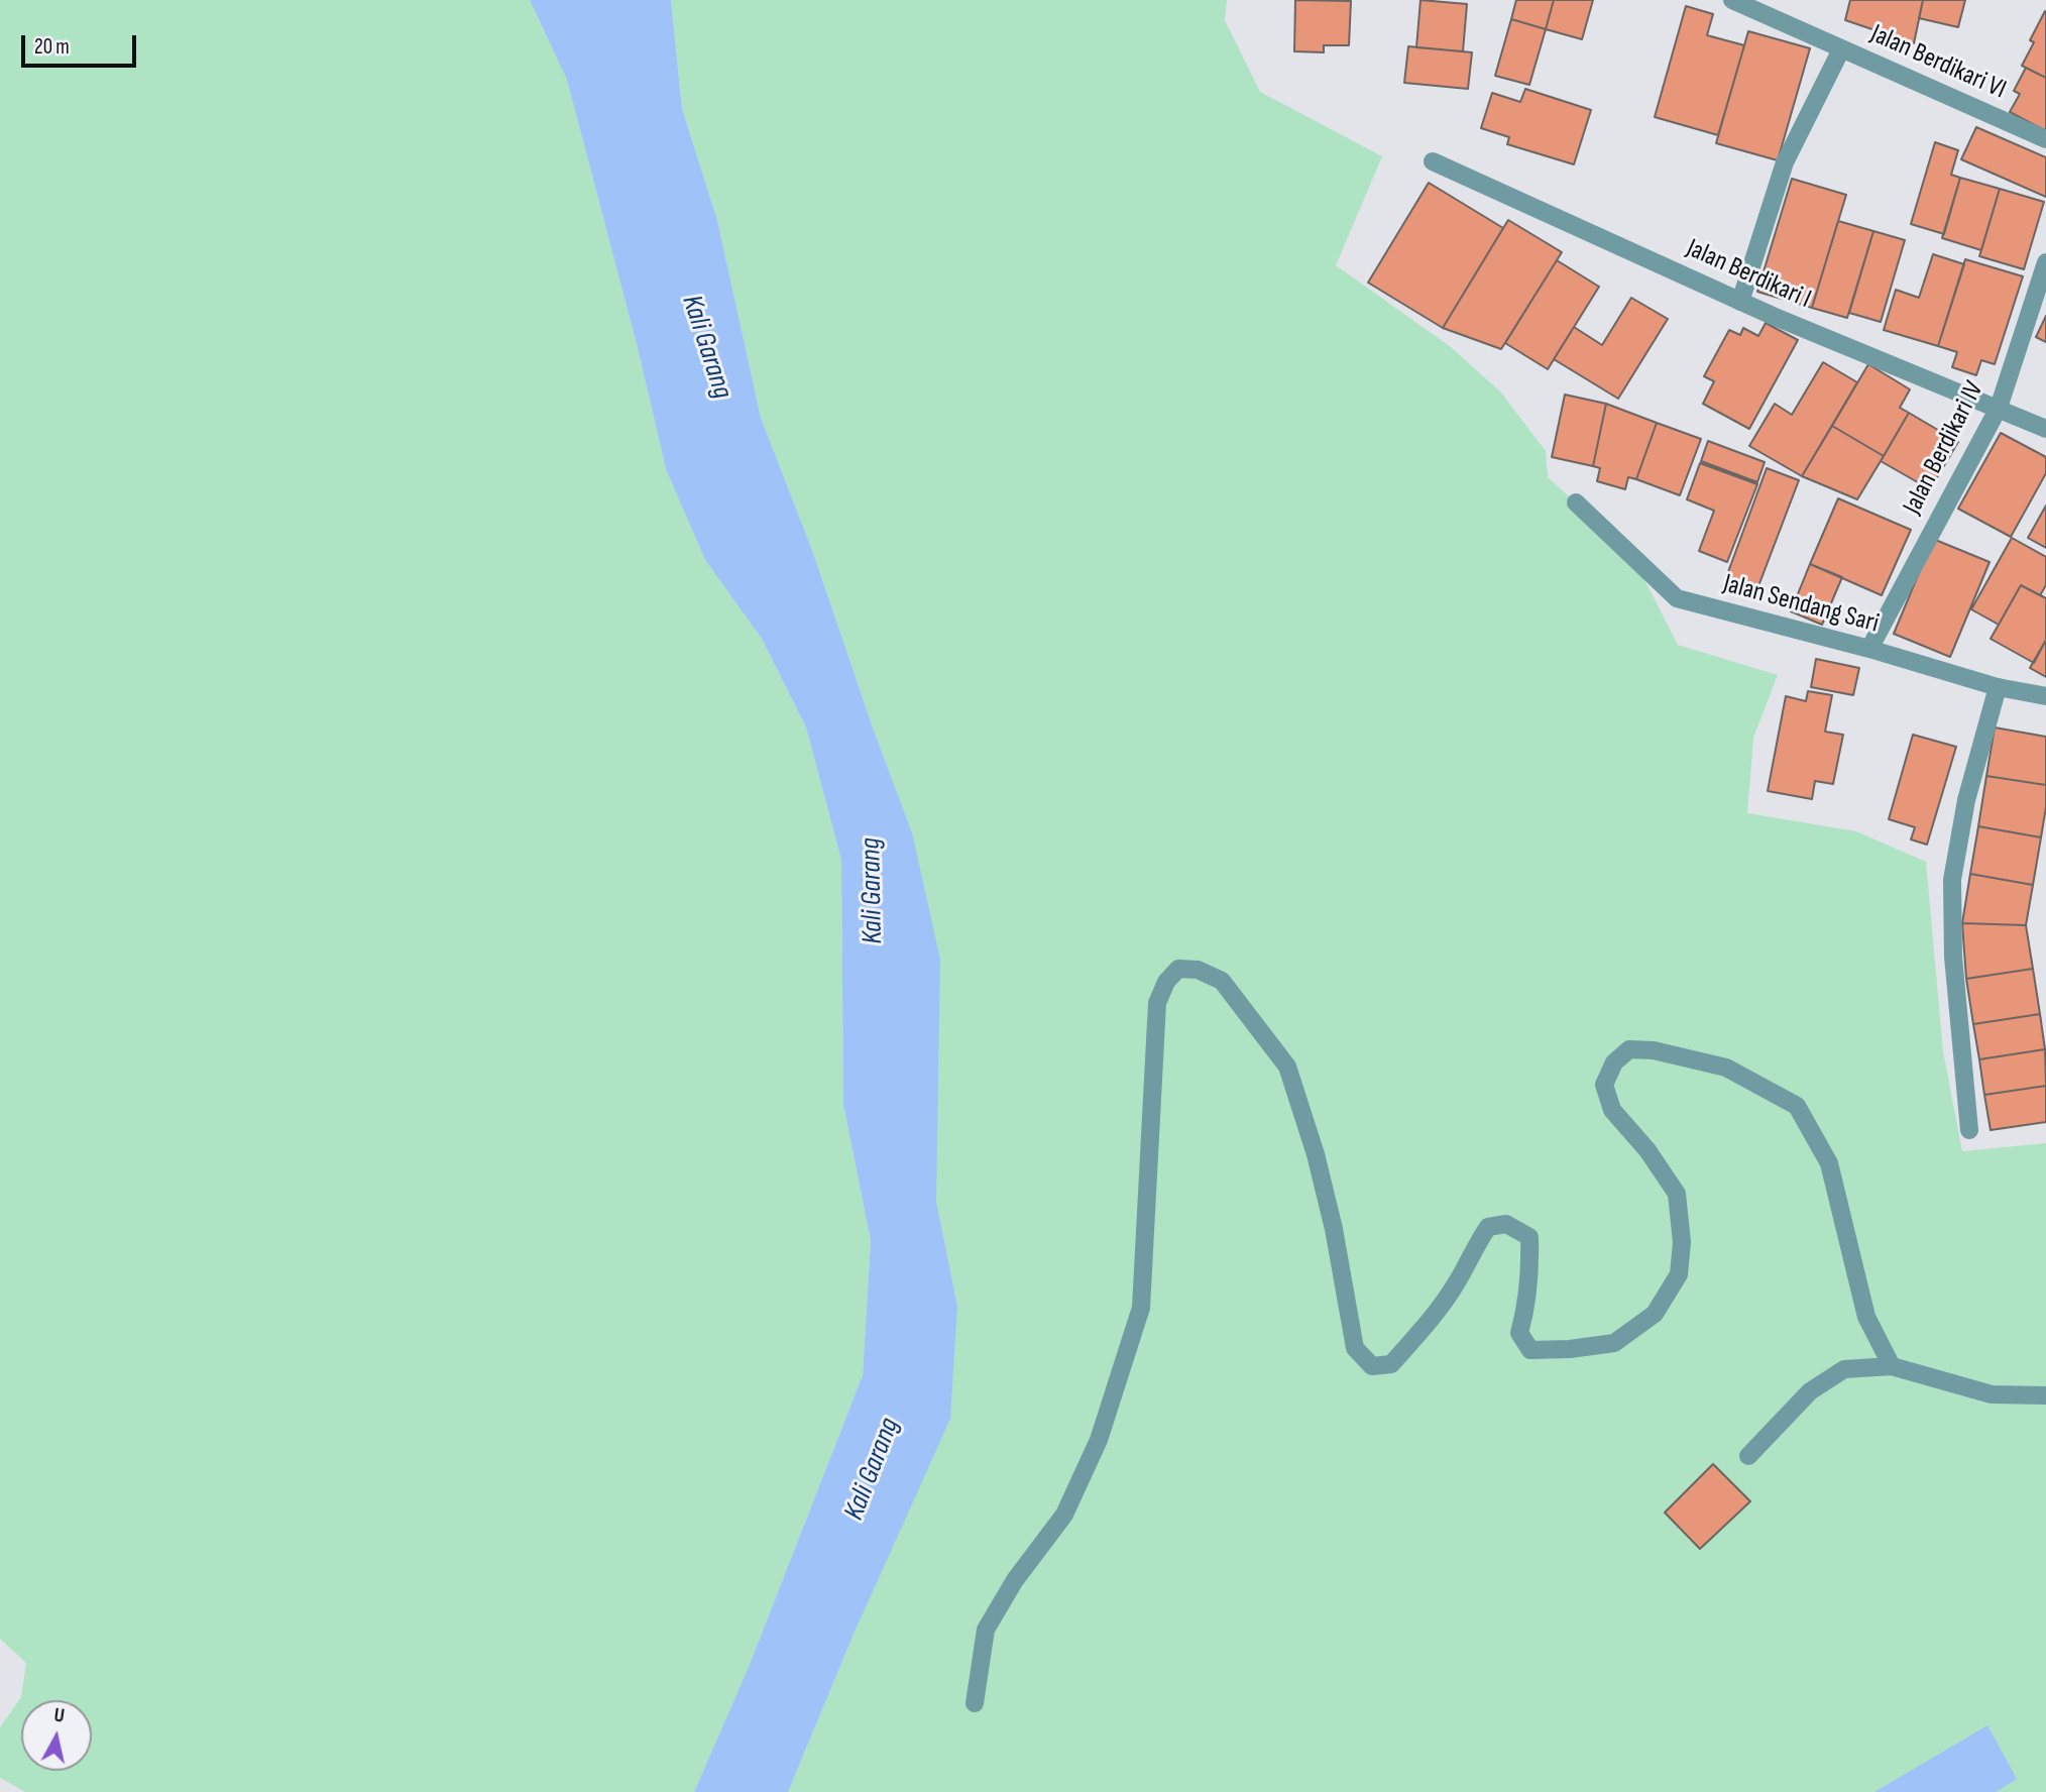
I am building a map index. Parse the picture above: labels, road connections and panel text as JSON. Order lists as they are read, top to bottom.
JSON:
{
  "streets": {
    "street": [
      "Jalan Berdikari VI",
      "Jalan Berdikari I",
      "Jalan Berdikari IV",
      "Jalan Sendang Sari"
    ]
  },
  "crossings": [
    ["Jalan Berdikari I", "Jalan Berdikari IV"],
    ["Jalan Berdikari IV", "Jalan Sendang Sari"]
  ],
  "water": ["Kali Garang"],
  "scale_bar": "20 m",
  "north": "top"
}
